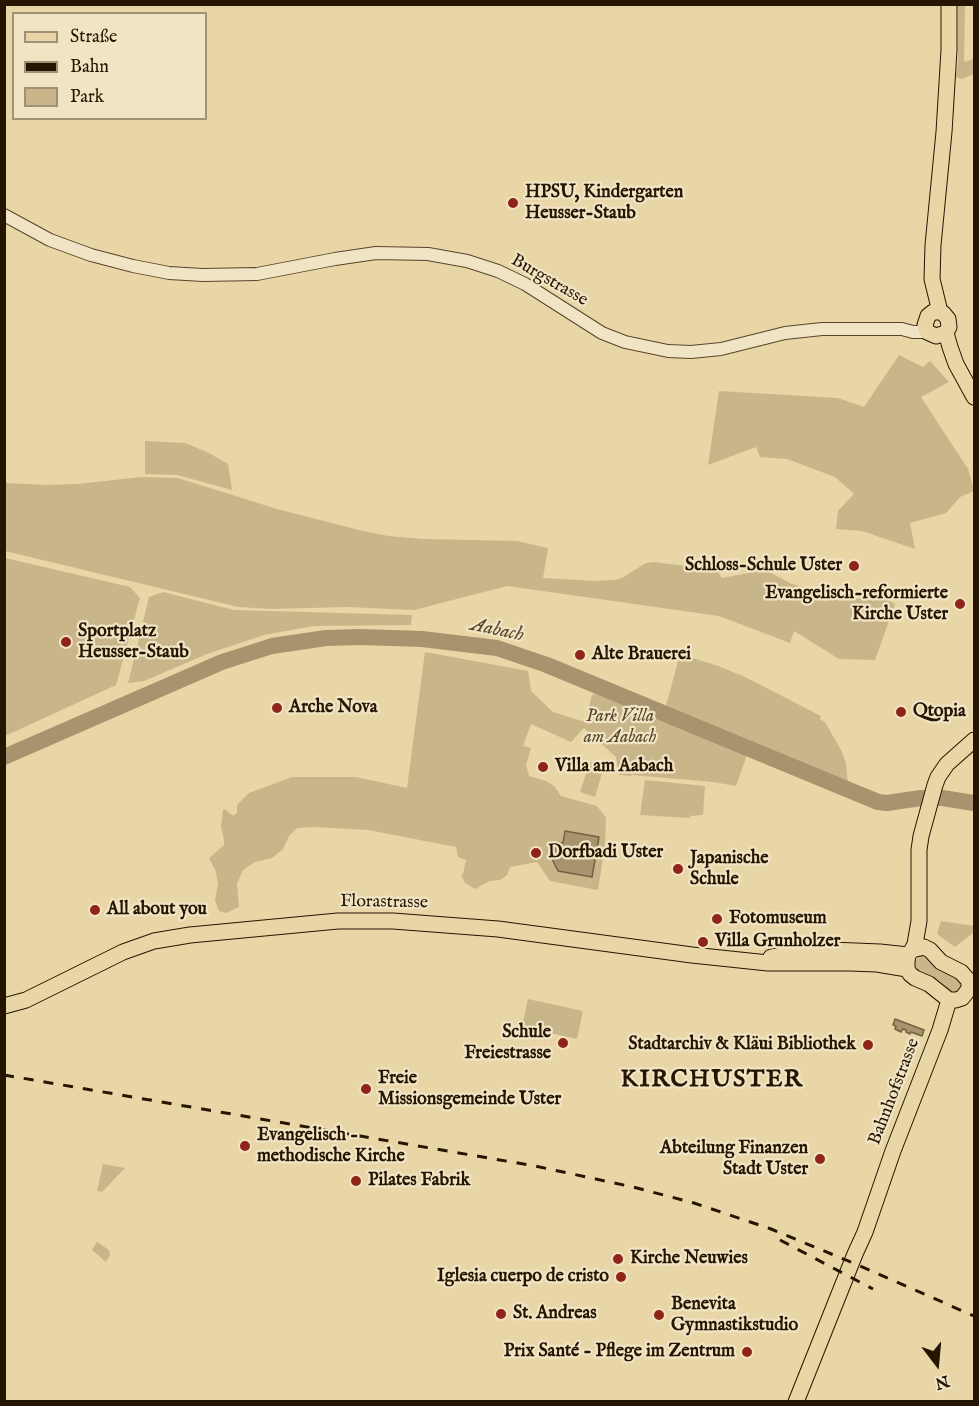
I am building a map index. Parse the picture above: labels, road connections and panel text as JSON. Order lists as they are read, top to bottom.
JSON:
{
  "streets": {
    "main road": ["Florastrasse", "Bahnhofstrasse"],
    "street": ["Burgstrasse"]
  },
  "districts": ["KIRCHUSTER"],
  "water": ["Aabach"],
  "parks": ["Park Villa am Aabach"],
  "places": [
    "HPSU, Kindergarten Heusser-Staub",
    "Schloss-Schule Uster",
    "Evangelisch-reformierte Kirche Uster",
    "Sportplatz Heusser-Staub",
    "Alte Brauerei",
    "Arche Nova",
    "Qtopia",
    "Villa am Aabach",
    "Dorfbadi Uster",
    "Japanische Schule",
    "All about you",
    "Fotomuseum",
    "Villa Grunholzer",
    "Schule Freiestrasse",
    "Stadtarchiv & Kläui Bibliothek",
    "Freie Missionsgemeinde Uster",
    "Evangelisch - methodische Kirche",
    "Abteilung Finanzen Stadt Uster",
    "Pilates Fabrik",
    "Kirche Neuwies",
    "Iglesia cuerpo de cristo",
    "St. Andreas",
    "Benevita Gymnastikstudio",
    "Prix Santé - Pflege im Zentrum"
  ],
  "legend": ["Straße", "Bahn", "Park"],
  "north": "bottom"
}
